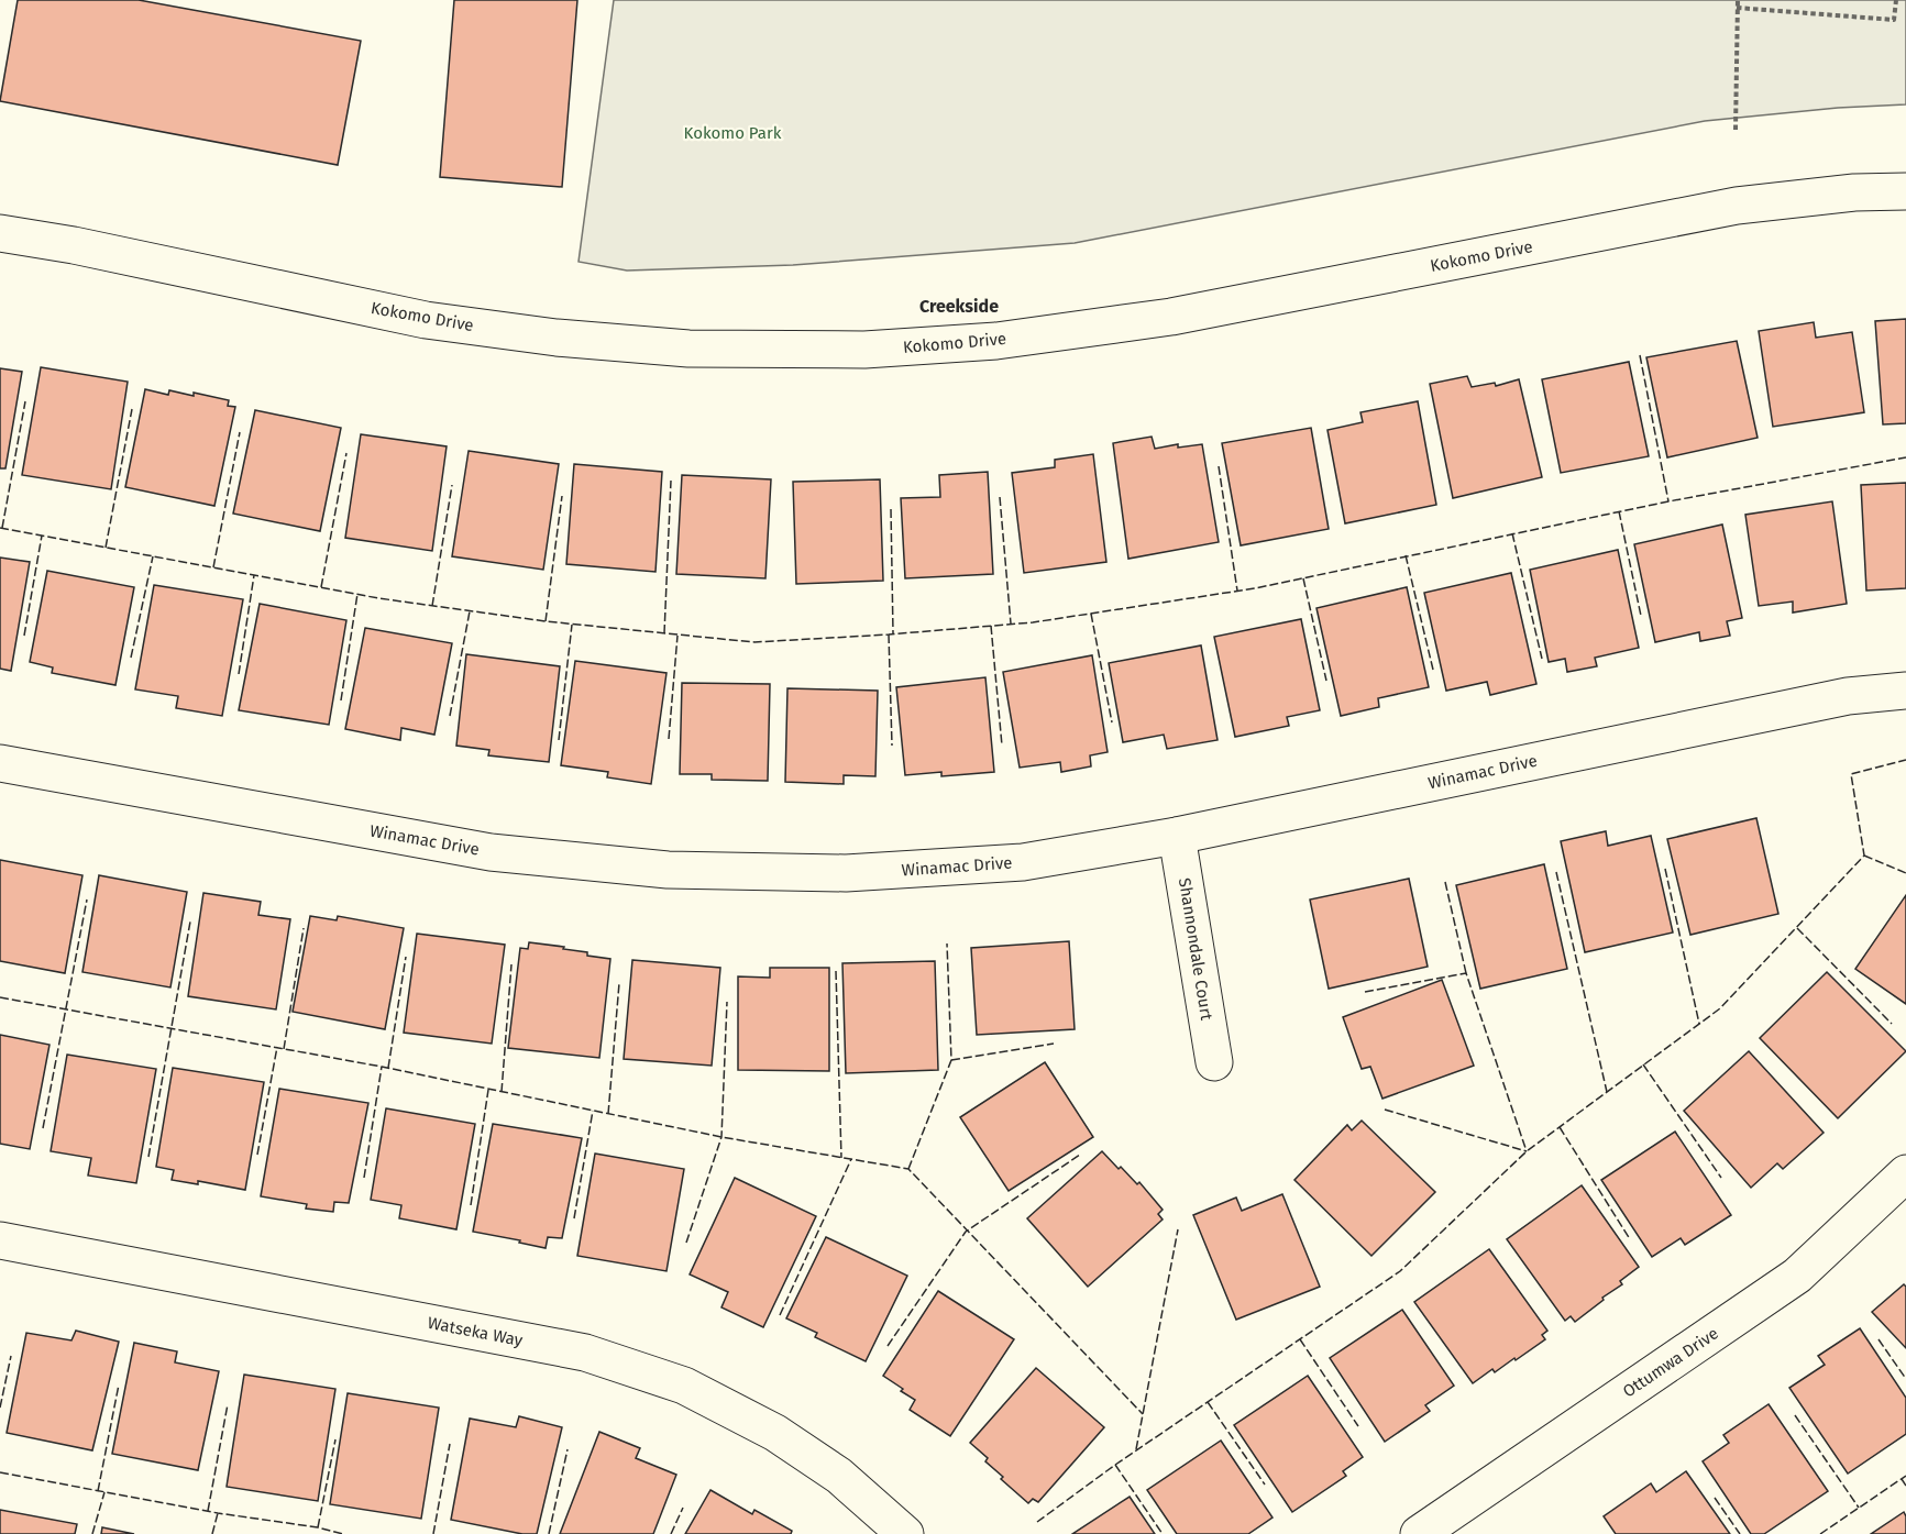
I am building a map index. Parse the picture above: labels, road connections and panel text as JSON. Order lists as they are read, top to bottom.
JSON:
{
  "streets": {
    "street": [
      "Kokomo Drive",
      "Winamac Drive",
      "Shannondale Court",
      "Watseka Way",
      "Ottumwa Drive"
    ]
  },
  "crossings": [
    ["Winamac Drive", "Shannondale Court"]
  ],
  "districts": ["Creekside"],
  "parks": ["Kokomo Park"]
}
